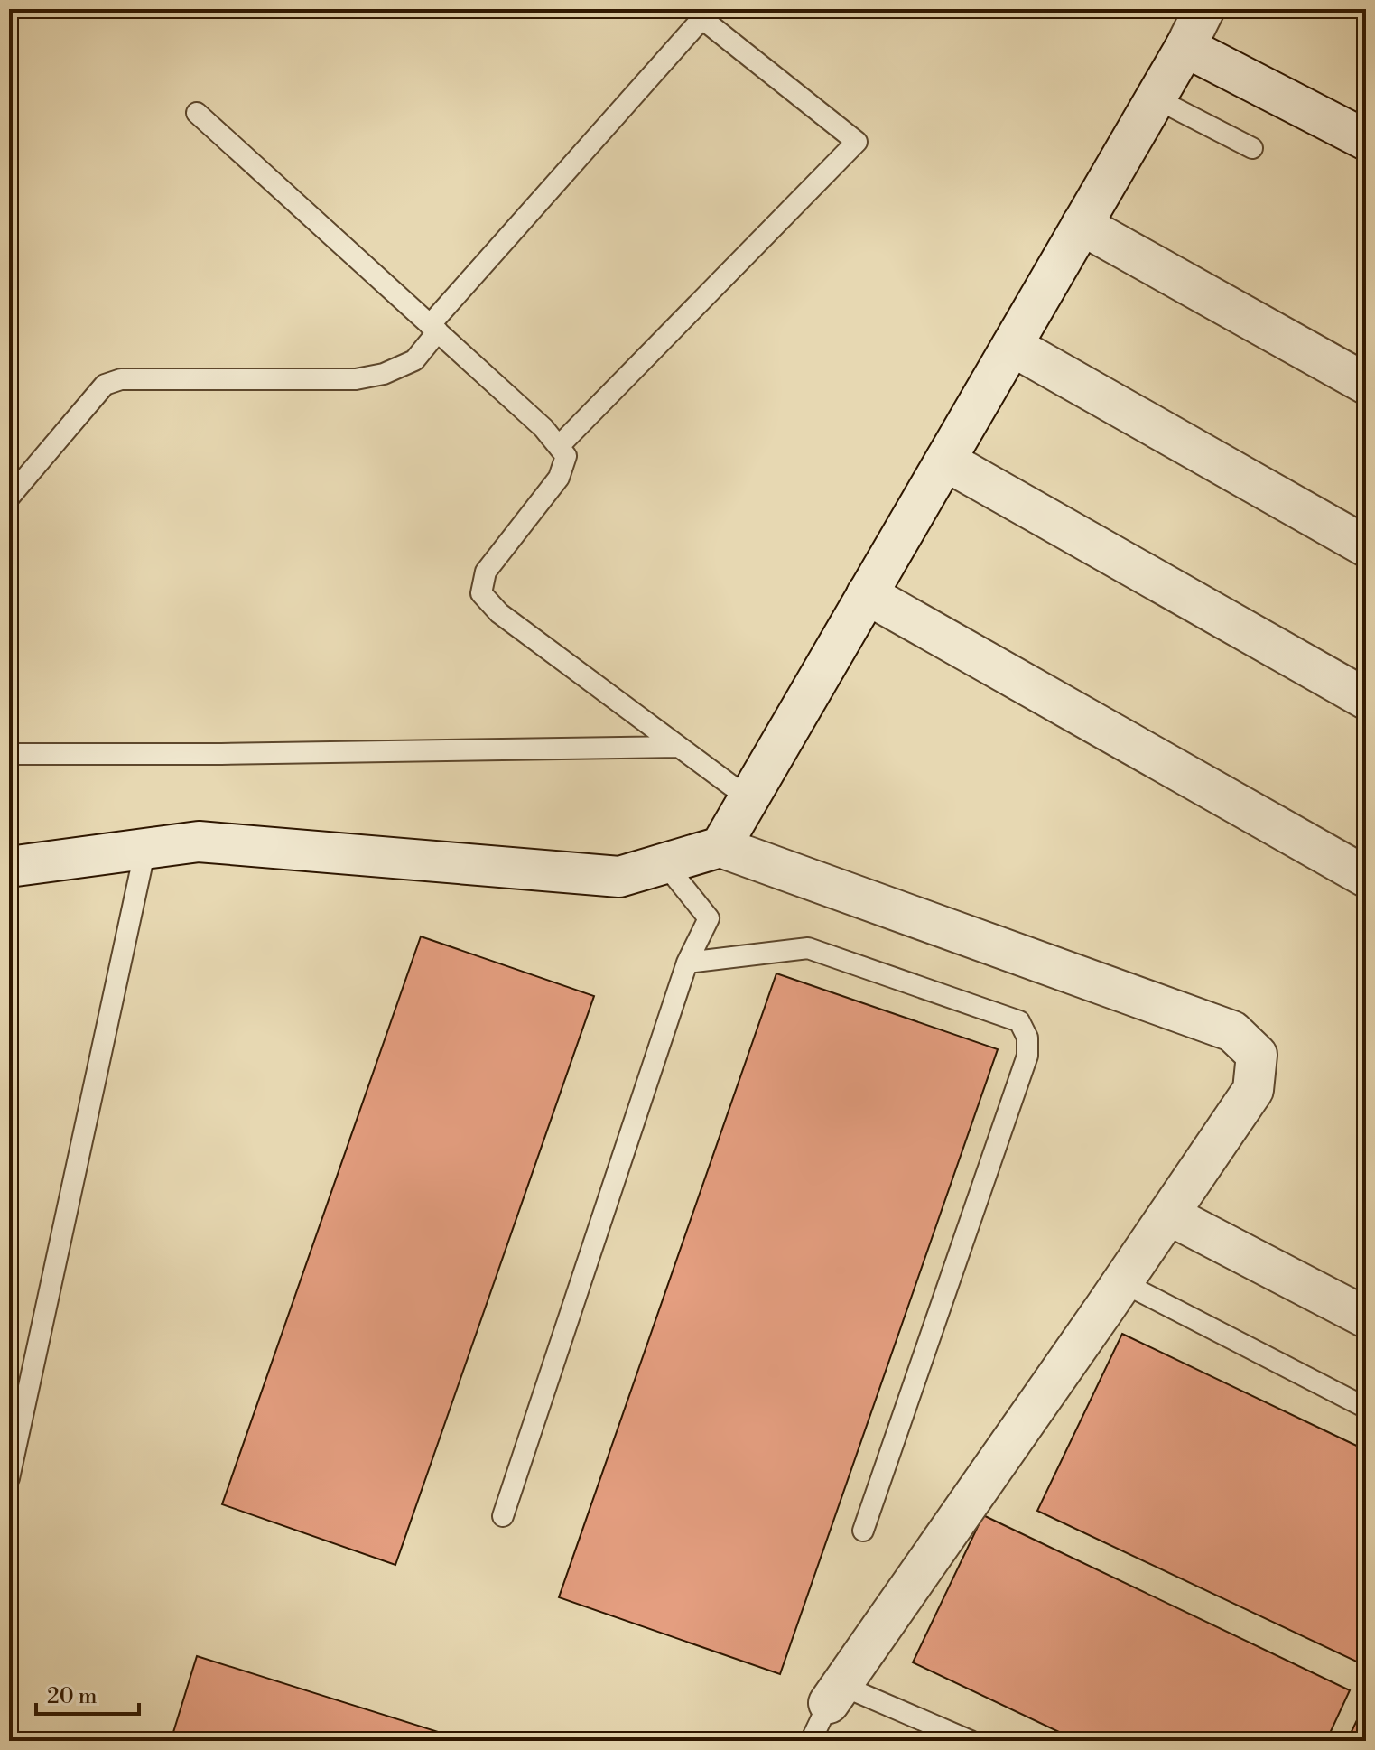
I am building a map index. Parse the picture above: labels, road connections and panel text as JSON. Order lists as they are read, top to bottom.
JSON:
{
  "scale_bar": "20 m"
}
